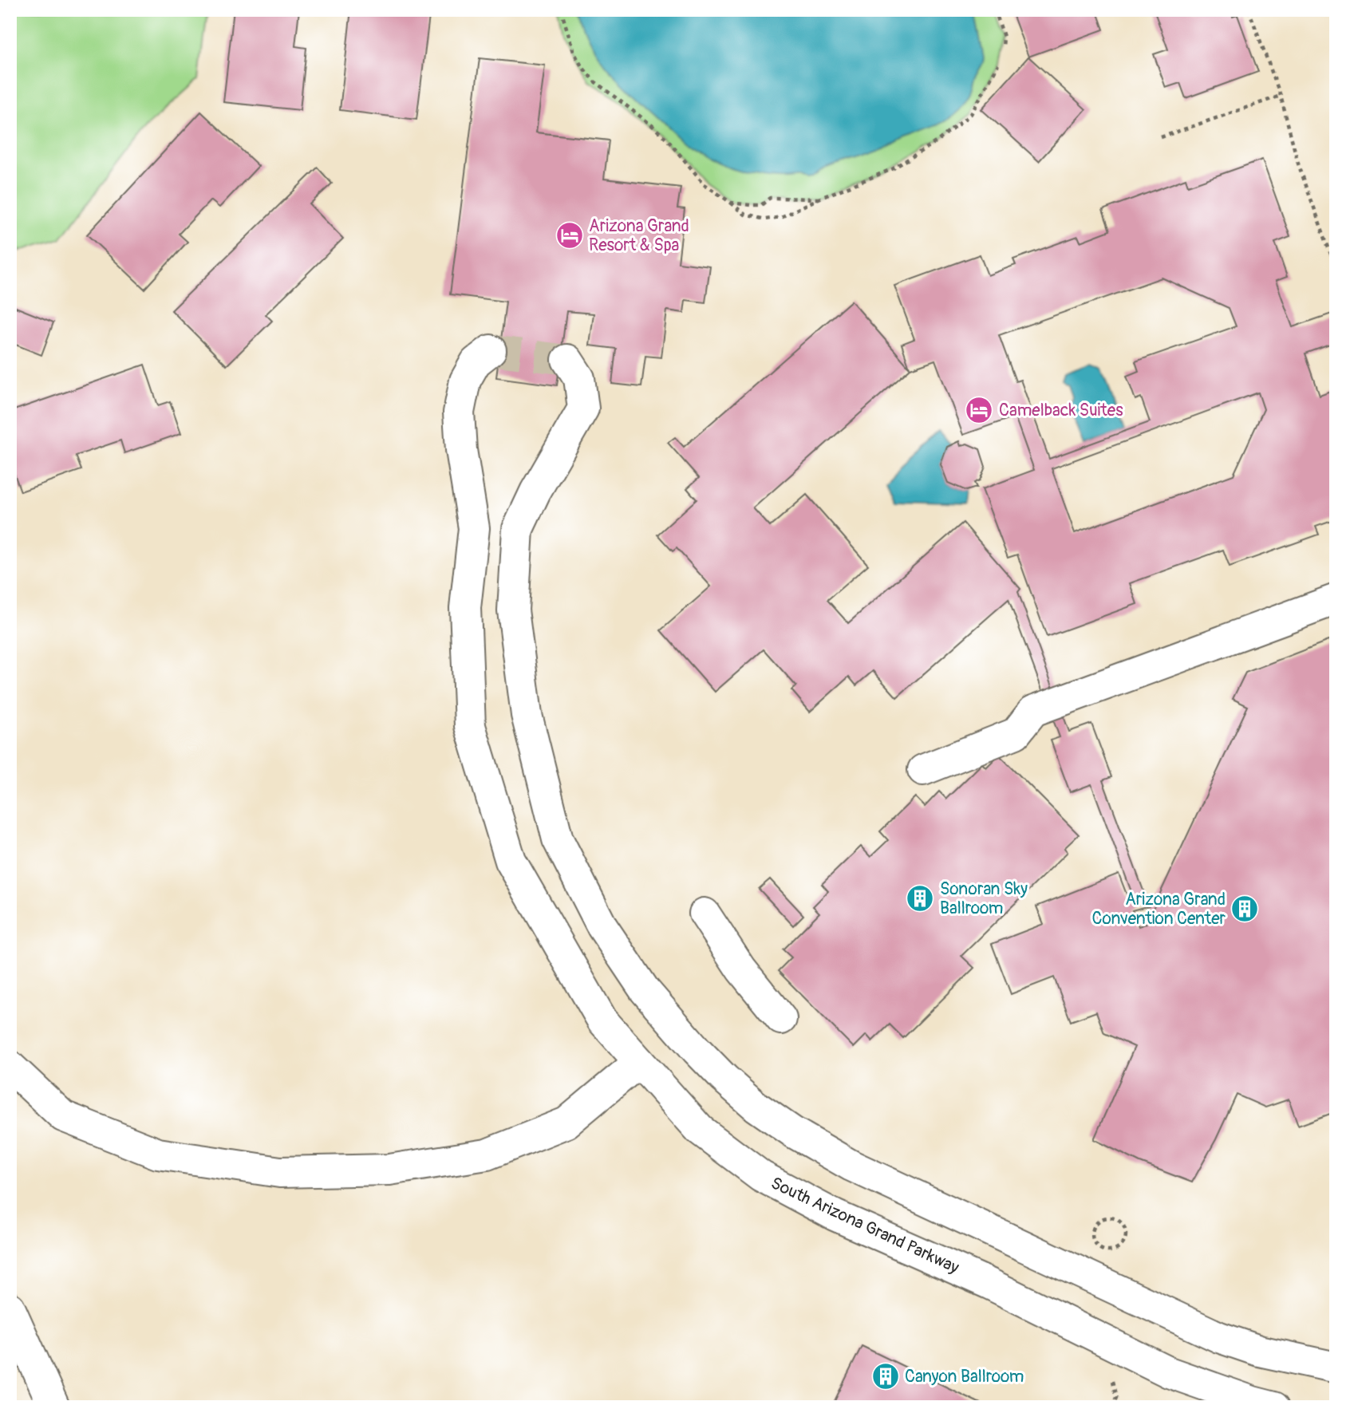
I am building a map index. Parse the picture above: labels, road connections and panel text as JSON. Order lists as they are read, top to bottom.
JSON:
{
  "streets": {
    "main road": ["South Arizona Grand Parkway"]
  },
  "places": {
    "hotel": ["Arizona Grand Resort & Spa", "Camelback Suites"],
    "building": ["Sonoran Sky Ballroom", "Arizona Grand Convention Center", "Canyon Ballroom"]
  }
}
